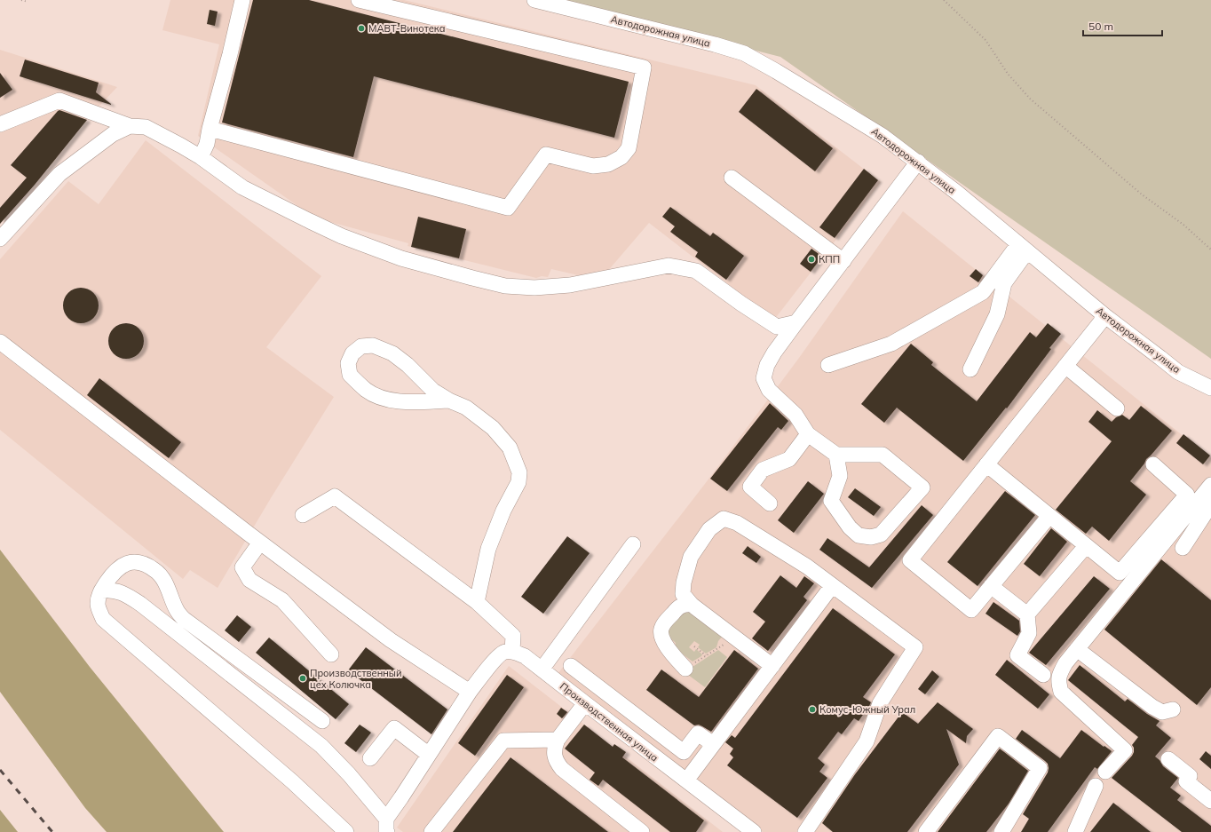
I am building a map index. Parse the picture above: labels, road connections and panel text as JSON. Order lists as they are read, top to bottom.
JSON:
{
  "streets": {
    "street": ["Автодорожная улица", "Производственная улица"]
  },
  "places": [
    "МАВТ-Винотека",
    "КПП",
    "Производственный цех Колючка",
    "Комус-Южный Урал"
  ],
  "scale_bar": "50 m"
}
